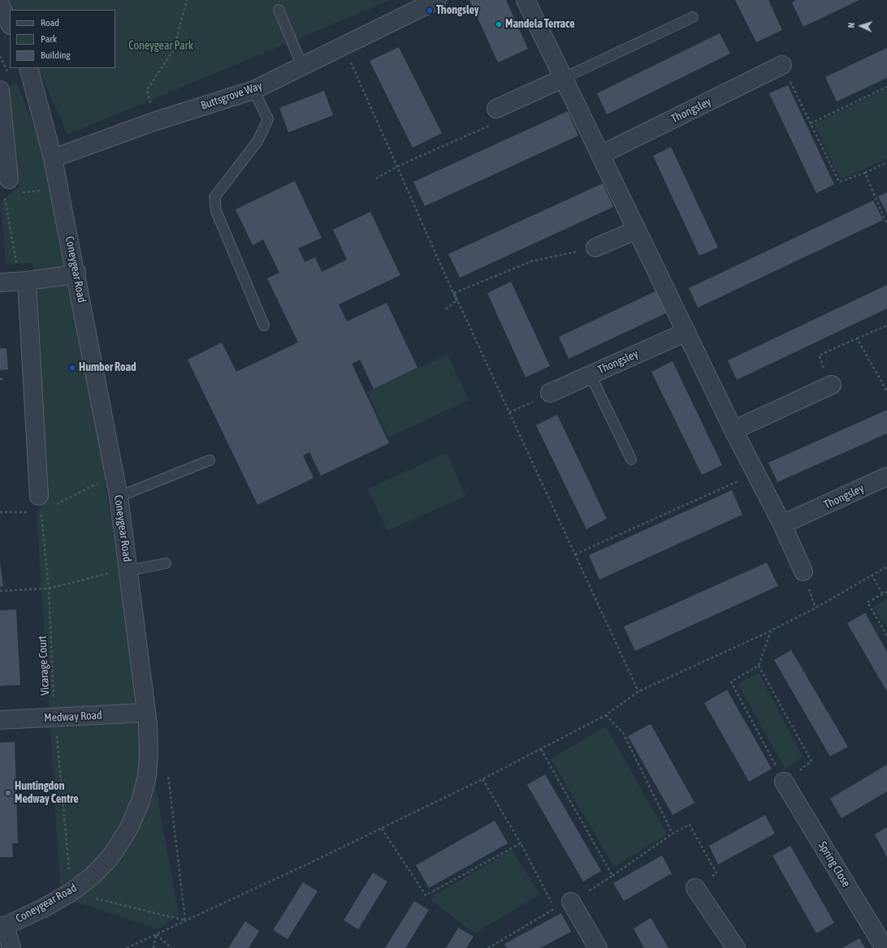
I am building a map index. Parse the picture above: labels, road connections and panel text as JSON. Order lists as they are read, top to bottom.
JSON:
{
  "streets": {
    "street": [
      "Buttsgrove Way",
      "Thongsley",
      "Coneygear Road",
      "Medway Road",
      "Spring Close"
    ],
    "path": ["Vicarage Court"]
  },
  "crossings": [
    ["Buttsgrove Way", "Coneygear Road"],
    ["Coneygear Road", "Vicarage Court"],
    ["Coneygear Road", "Medway Road"],
    ["Vicarage Court", "Medway Road"]
  ],
  "parks": ["Coneygear Park"],
  "places": [
    "Thongsley",
    "Mandela Terrace",
    "Humber Road",
    "Huntingdon Medway Centre"
  ],
  "legend": ["Road", "Park", "Building"],
  "north": "left"
}
